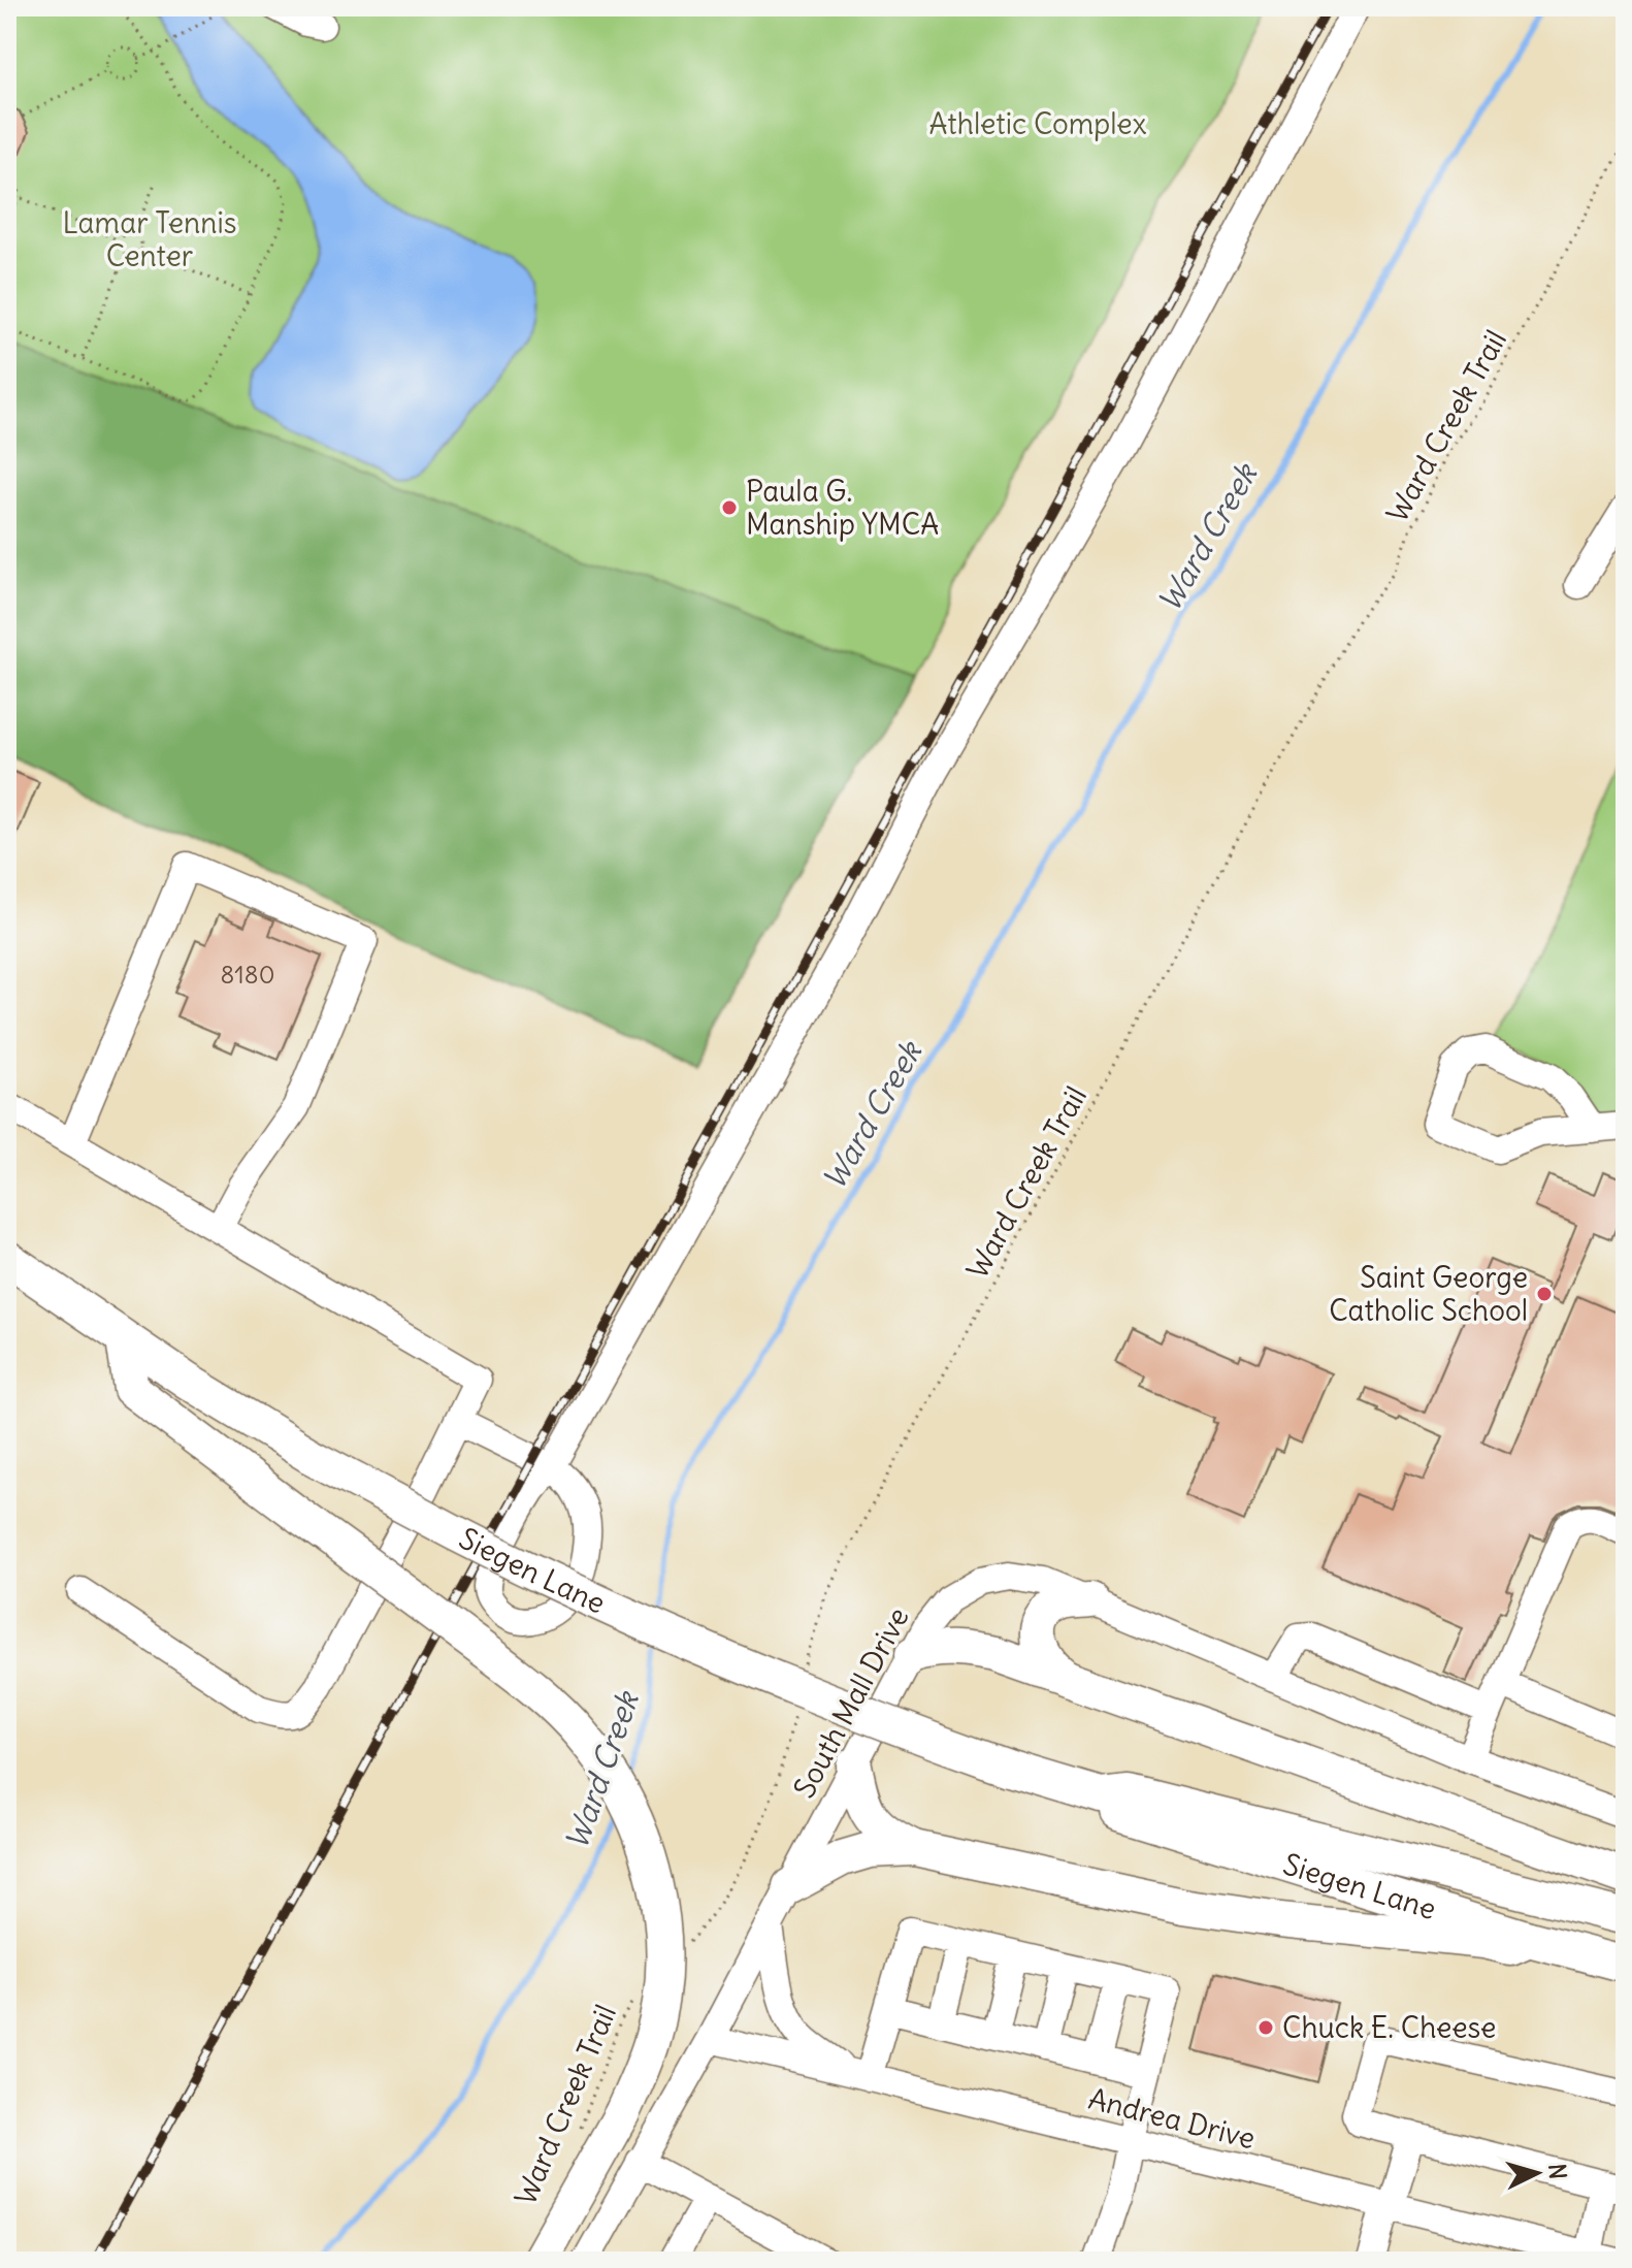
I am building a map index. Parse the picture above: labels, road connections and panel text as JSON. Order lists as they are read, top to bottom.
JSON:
{
  "streets": {
    "main road": ["Siegen Lane"],
    "street": ["South Mall Drive", "Andrea Drive"],
    "path": ["Ward Creek Trail"]
  },
  "crossings": [
    ["South Mall Drive", "Andrea Drive"]
  ],
  "water": ["Ward Creek"],
  "parks": ["Athletic Complex", "Lamar Tennis Center"],
  "places": ["Paula G. Manship YMCA", "Saint George Catholic School", "Chuck E. Cheese"],
  "house_numbers": ["8180"],
  "north": "right"
}
